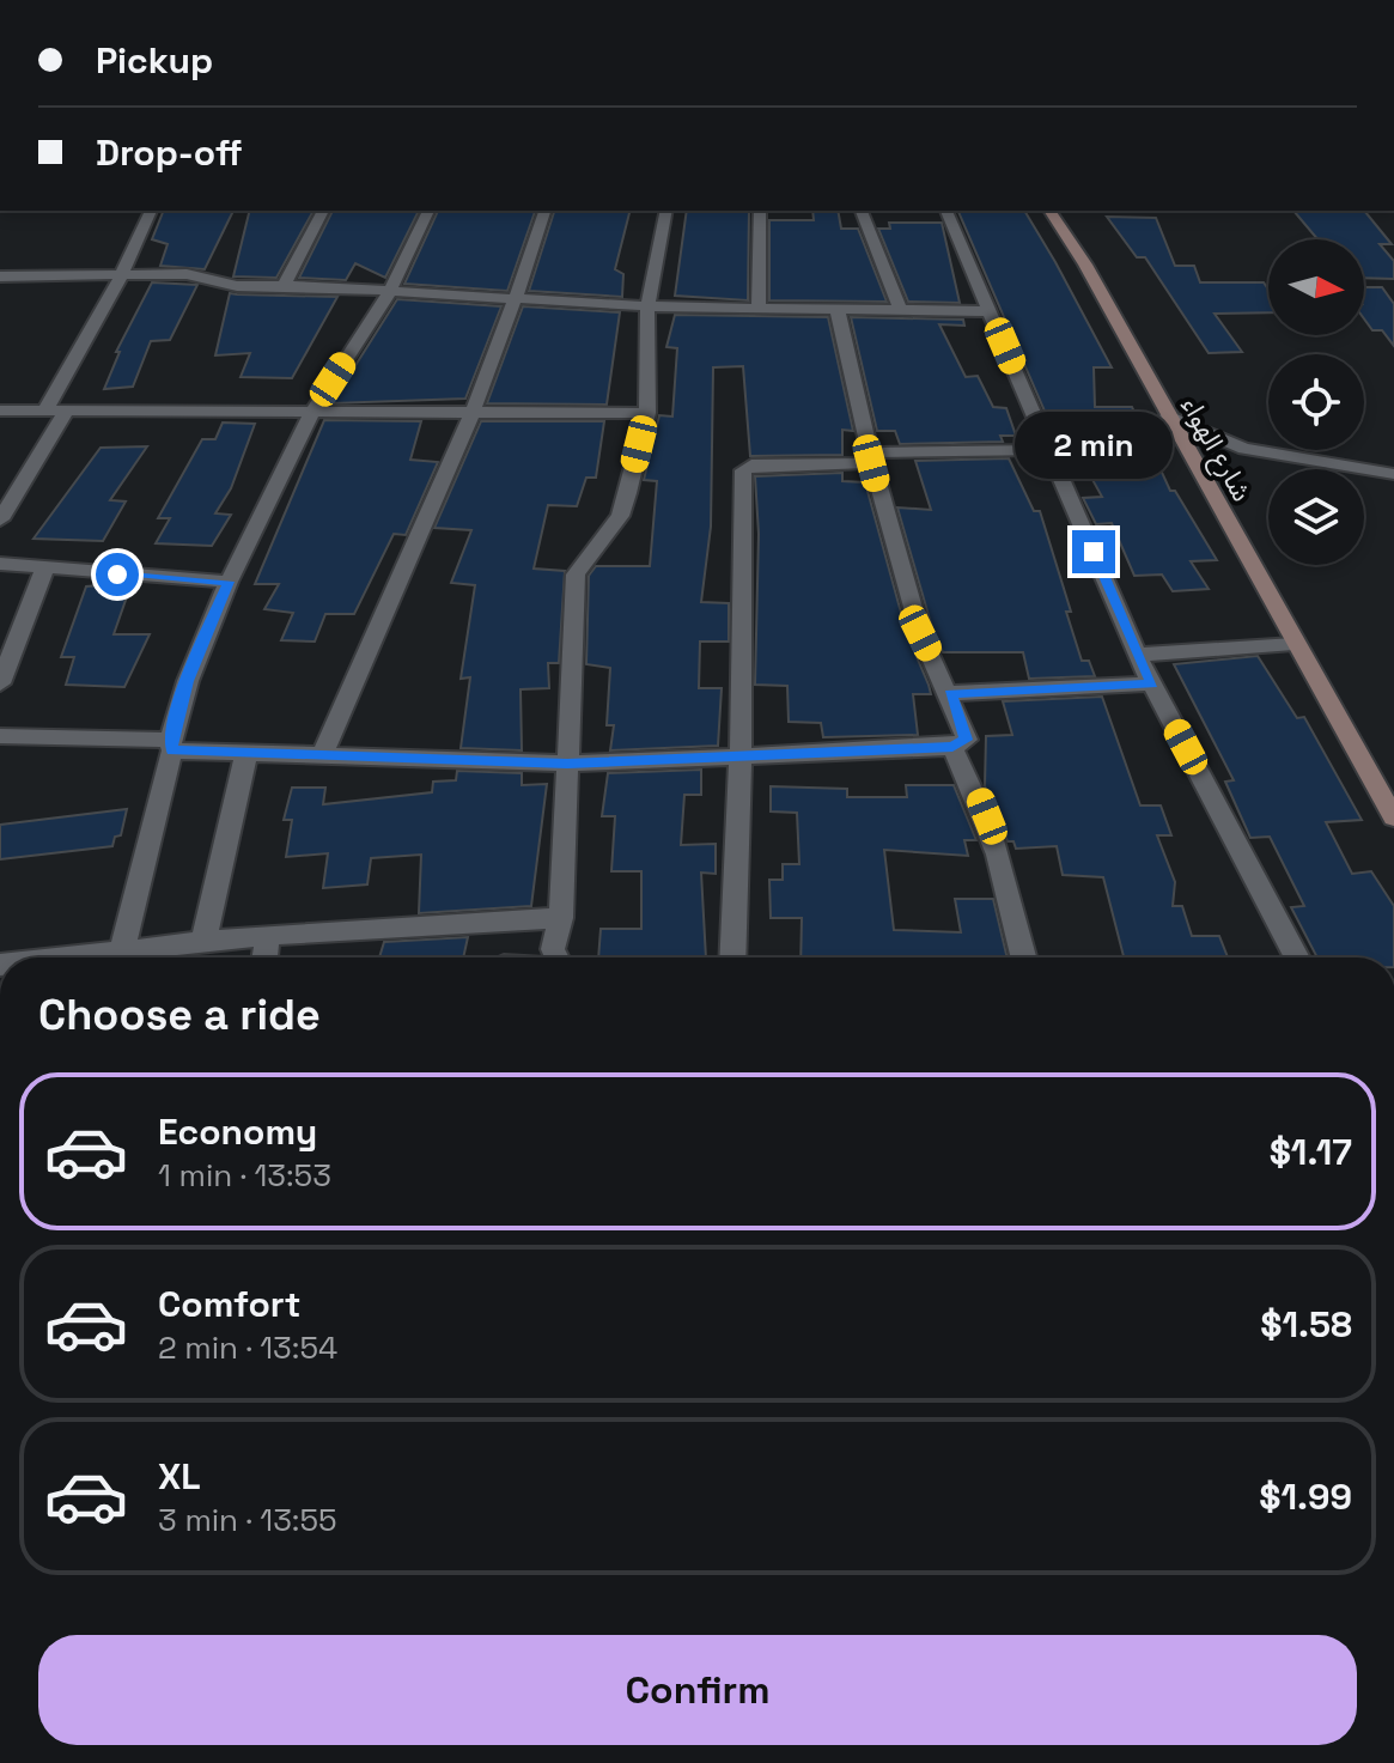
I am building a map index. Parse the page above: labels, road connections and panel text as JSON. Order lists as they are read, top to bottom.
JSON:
{
  "streets": {
    "street": ["شارع الهواء"]
  },
  "north": "right",
  "page": {
    "banner": ["Pickup", "Drop-off"],
    "bubble": "2 min",
    "heading": "Choose a ride",
    "list": [
      {
        "name": "Economy",
        "note": "1 min · 13:53",
        "value": "$1.17"
      },
      {
        "name": "Comfort",
        "note": "2 min · 13:54",
        "value": "$1.58"
      },
      {
        "name": "XL",
        "note": "3 min · 13:55",
        "value": "$1.99"
      }
    ],
    "buttons": "Confirm"
  }
}
